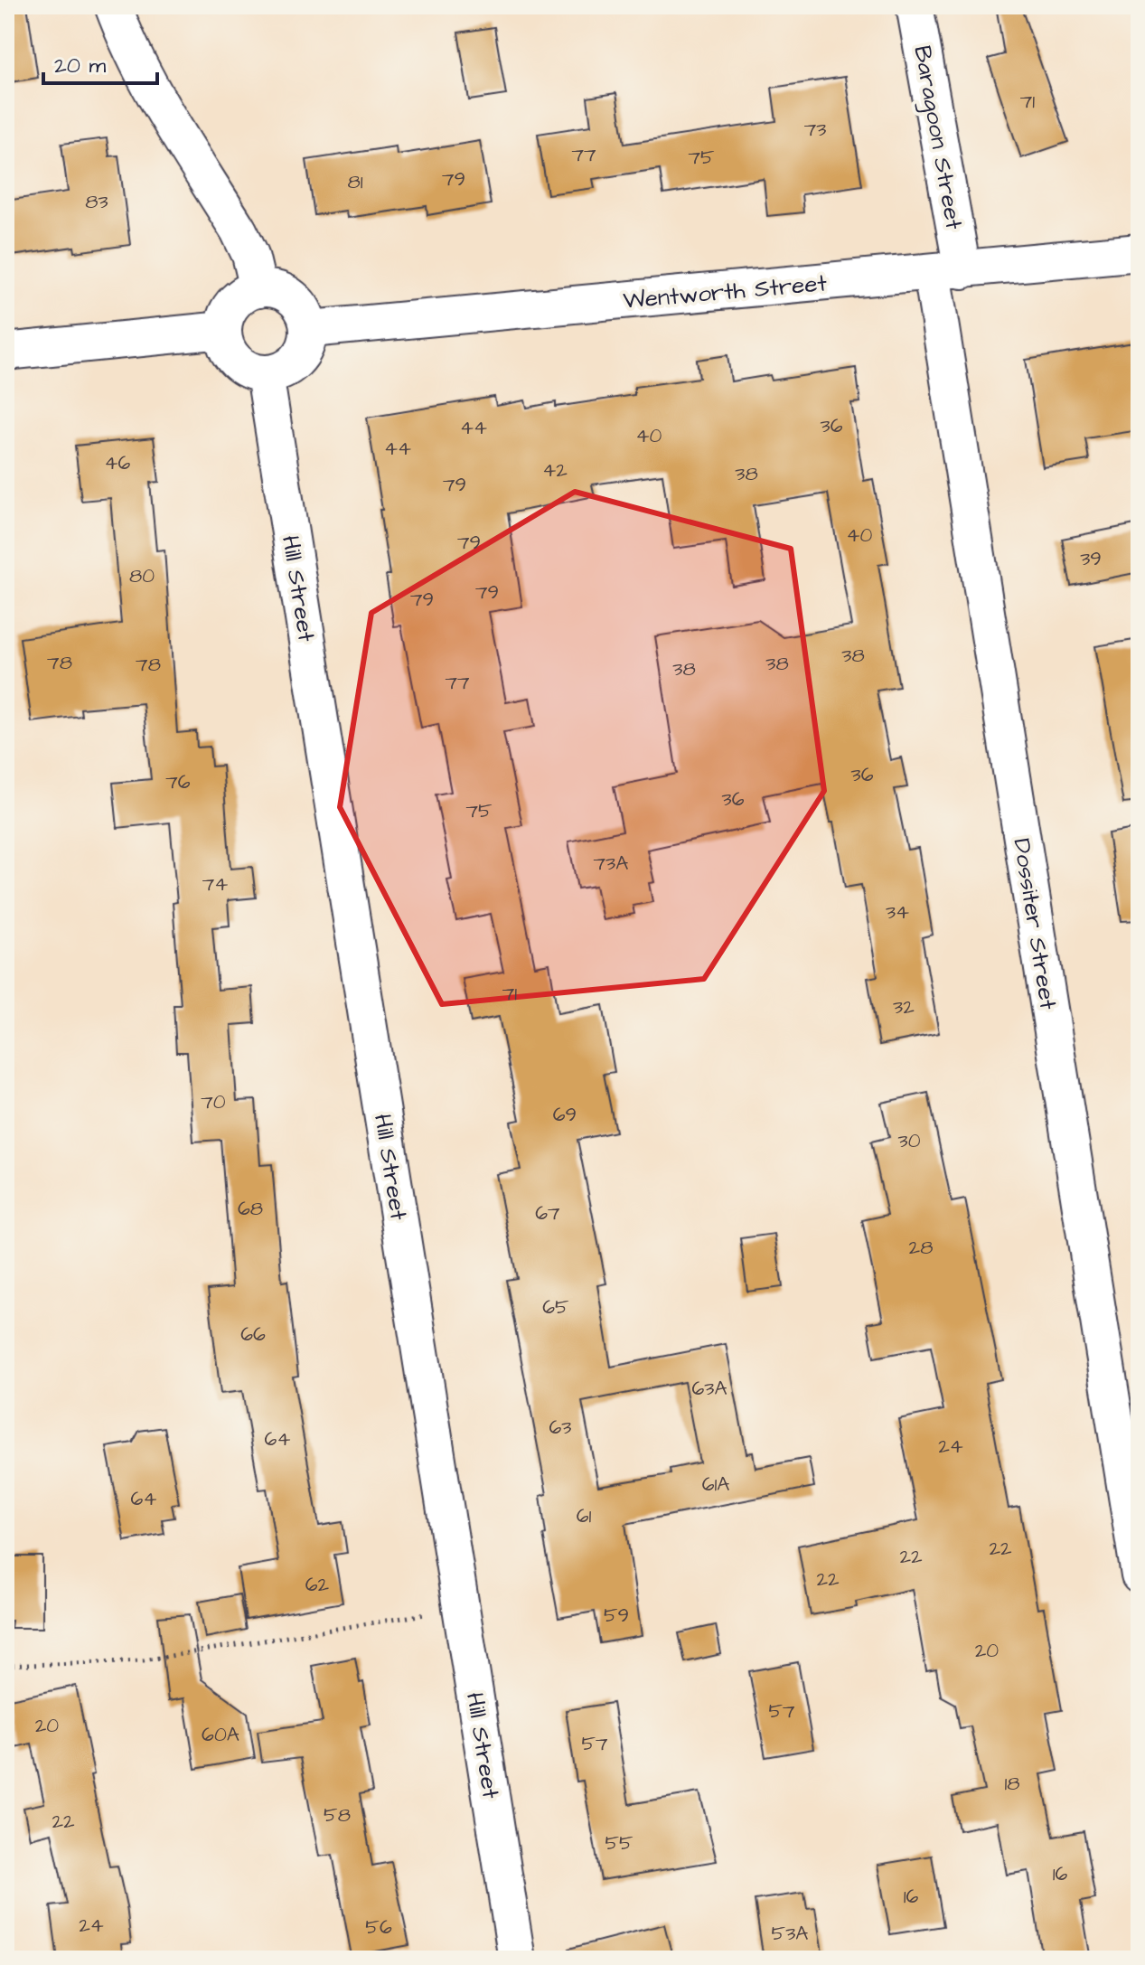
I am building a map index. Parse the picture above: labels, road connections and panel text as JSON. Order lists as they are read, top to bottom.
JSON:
{
  "streets": {
    "street": [
      "Baragoon Street",
      "Wentworth Street",
      "Hill Street",
      "Dossiter Street"
    ]
  },
  "crossings": [
    ["Baragoon Street", "Wentworth Street"],
    ["Baragoon Street", "Dossiter Street"],
    ["Wentworth Street", "Hill Street"],
    ["Wentworth Street", "Dossiter Street"]
  ],
  "house_numbers": [
    "71",
    "73",
    "77",
    "75",
    "79",
    "81",
    "83",
    "36",
    "44",
    "40",
    "44",
    "46",
    "42",
    "38",
    "79",
    "40",
    "79",
    "39",
    "80",
    "79",
    "79",
    "38",
    "78",
    "38",
    "78",
    "38",
    "77",
    "36",
    "76",
    "36",
    "75",
    "73A",
    "74",
    "34",
    "71",
    "32",
    "70",
    "69",
    "30",
    "68",
    "67",
    "28",
    "65",
    "66",
    "63A",
    "63",
    "64",
    "24",
    "61A",
    "64",
    "61",
    "22",
    "22",
    "22",
    "62",
    "59",
    "20",
    "57",
    "20",
    "60A",
    "57",
    "18",
    "58",
    "22",
    "55",
    "16",
    "16",
    "24",
    "56",
    "53A"
  ],
  "scale_bar": "20 m"
}
